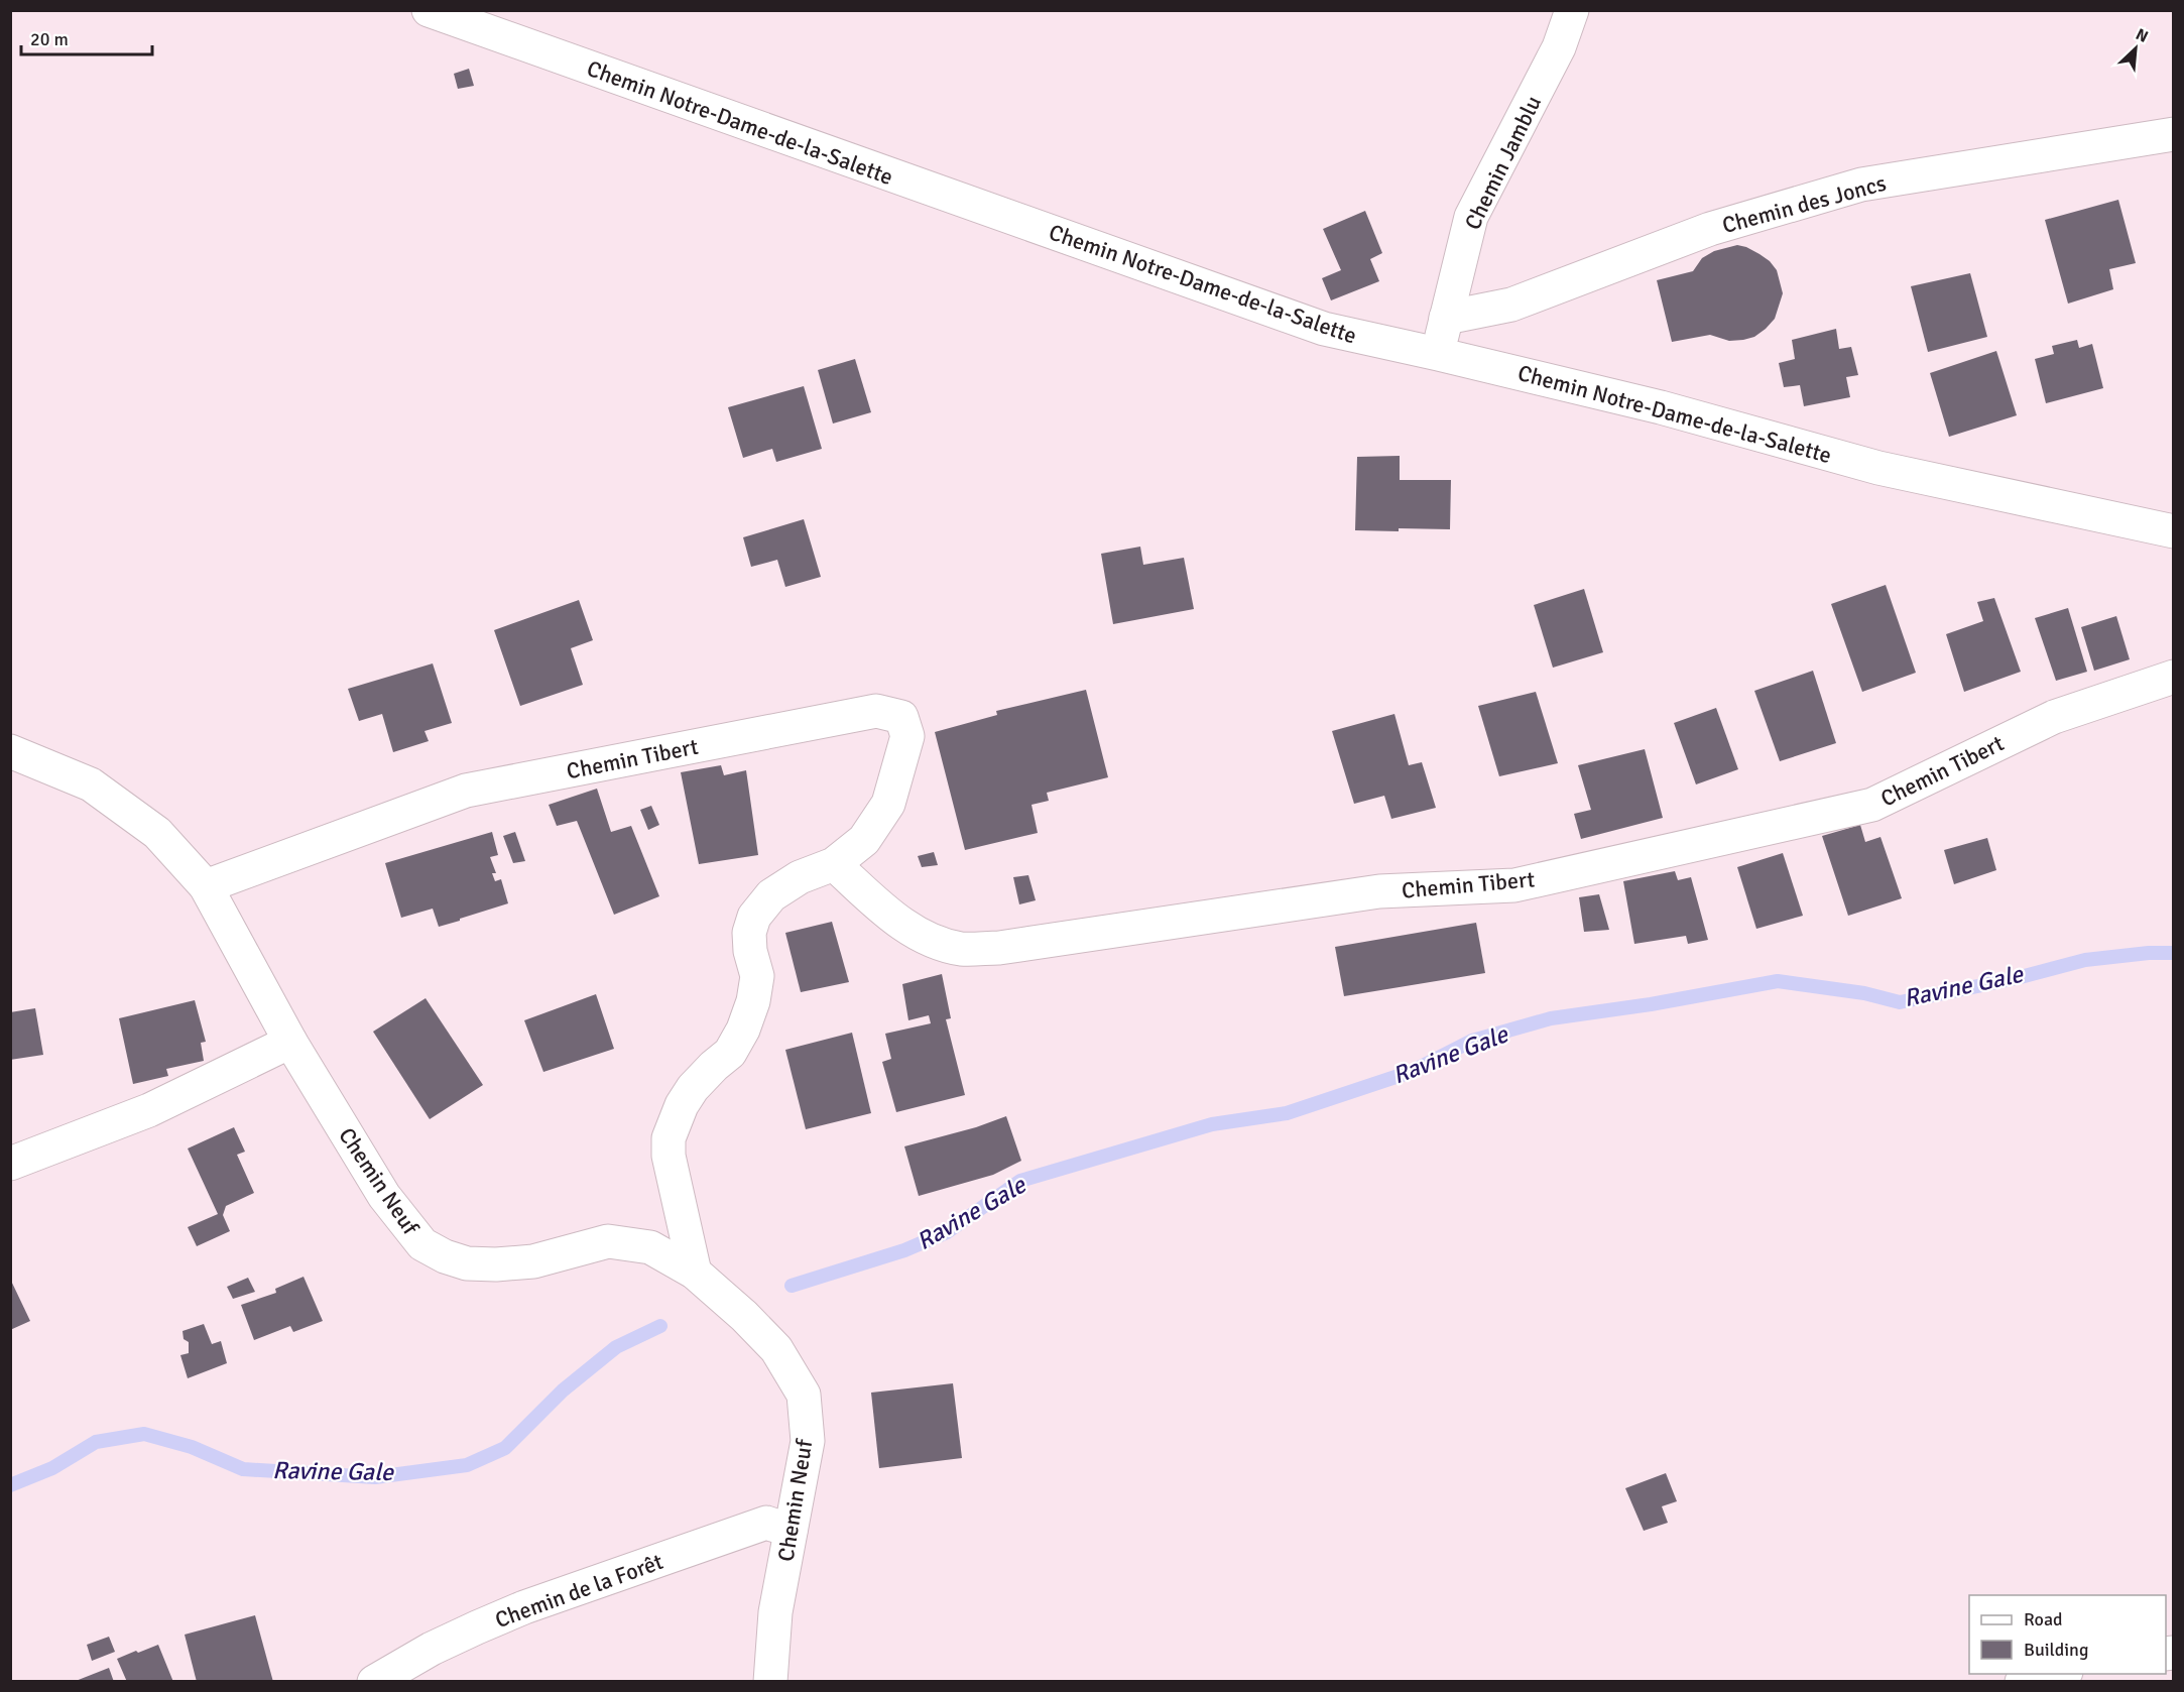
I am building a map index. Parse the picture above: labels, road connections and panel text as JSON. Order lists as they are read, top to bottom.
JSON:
{
  "streets": {
    "street": [
      "Chemin Notre-Dame-de-la-Salette",
      "Chemin Jamblu",
      "Chemin des Joncs",
      "Chemin Tibert",
      "Chemin Neuf",
      "Chemin de la Forêt"
    ]
  },
  "crossings": [
    ["Chemin Notre-Dame-de-la-Salette", "Chemin Jamblu"],
    ["Chemin Jamblu", "Chemin des Joncs"],
    ["Chemin Tibert", "Chemin Neuf"],
    ["Chemin Neuf", "Chemin de la Forêt"]
  ],
  "water": ["Ravine Gale"],
  "legend": ["Road", "Building"],
  "scale_bar": "20 m",
  "north": "top right"
}
